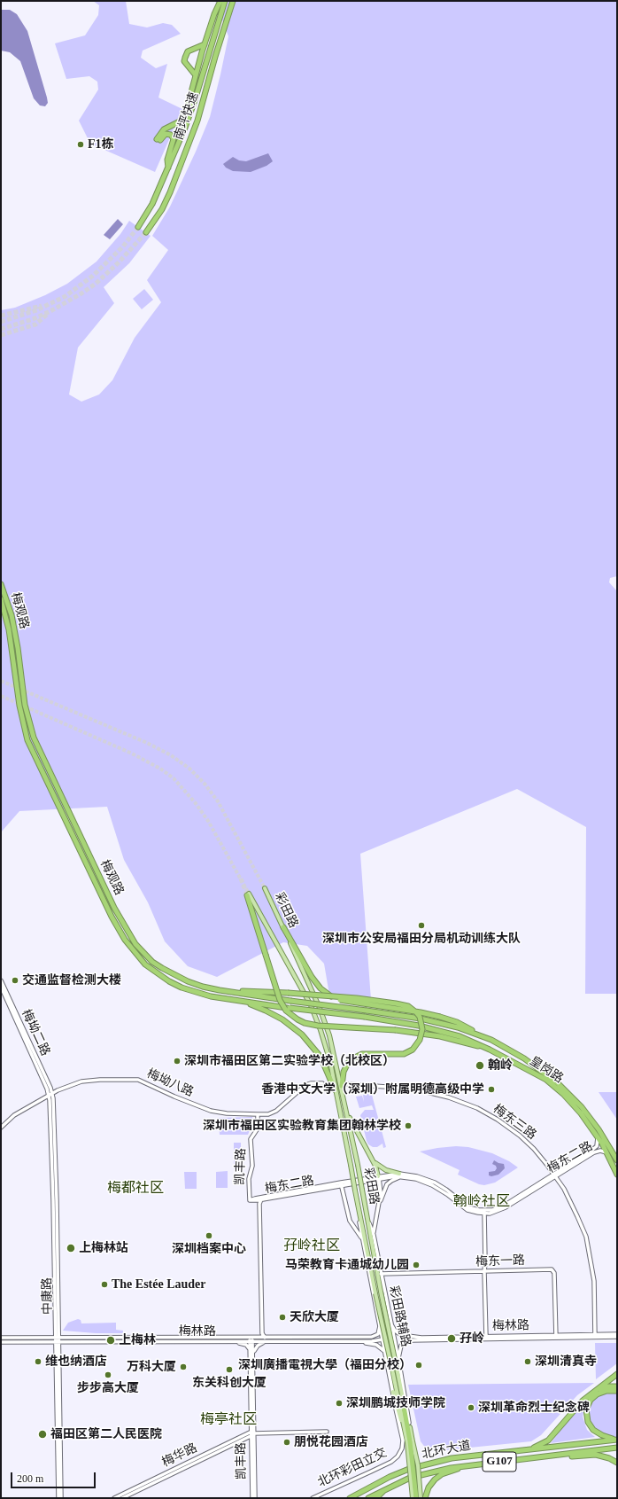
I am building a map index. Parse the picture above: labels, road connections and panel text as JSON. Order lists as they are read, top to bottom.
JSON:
{
  "streets": {
    "highway": [
      "南坪快速",
      "梅观路",
      "皇岗路",
      "北环大道",
      "G107"
    ],
    "main road": [
      "彩田路",
      "梅坳二路",
      "梅坳八路",
      "梅东三路",
      "梅东二路",
      "凯丰路",
      "梅东一路",
      "中康路",
      "彩田路辅路",
      "梅林路",
      "梅华路",
      "北环彩田立交"
    ]
  },
  "crossings": [
    ["梅观路", "皇岗路"],
    ["彩田路", "彩田路辅路"],
    ["梅坳二路", "梅坳八路"],
    ["梅坳二路", "中康路"],
    ["皇岗路", "梅东二路"],
    ["梅坳八路", "凯丰路"],
    ["梅坳八路", "中康路"],
    ["梅东三路", "梅东二路"],
    ["梅东三路", "梅林路"],
    ["梅东二路", "凯丰路"],
    ["凯丰路", "梅林路"],
    ["凯丰路", "梅华路"],
    ["梅东一路", "彩田路辅路"],
    ["梅东一路", "梅林路"],
    ["中康路", "梅林路"],
    ["彩田路辅路", "梅林路"],
    ["彩田路辅路", "北环彩田立交"]
  ],
  "districts": [
    "梅都社区",
    "翰岭社区",
    "孖岭社区",
    "梅亭社区"
  ],
  "places": [
    "F1栋",
    "深圳市公安局福田分局机动训练大队",
    "交通监督检测大楼",
    "深圳市福田区第二实验学校（北校区）",
    "翰岭",
    "香港中文大学（深圳）附属明德高级中学",
    "深圳市福田区实验教育集团翰林学校",
    "深圳档案中心",
    "上梅林站",
    "马荣教育卡通城幼儿园",
    "The Estée Lauder",
    "天欣大厦",
    "孖岭",
    "上梅林",
    "维也纳酒店",
    "深圳清真寺",
    "深圳廣播電視大學（福田分校）",
    "万科大厦",
    "东关科创大厦",
    "步步高大厦",
    "深圳鹏城技师学院",
    "深圳革命烈士纪念碑",
    "福田区第二人民医院",
    "朋悦花园酒店"
  ],
  "scale_bar": "200 m"
}
